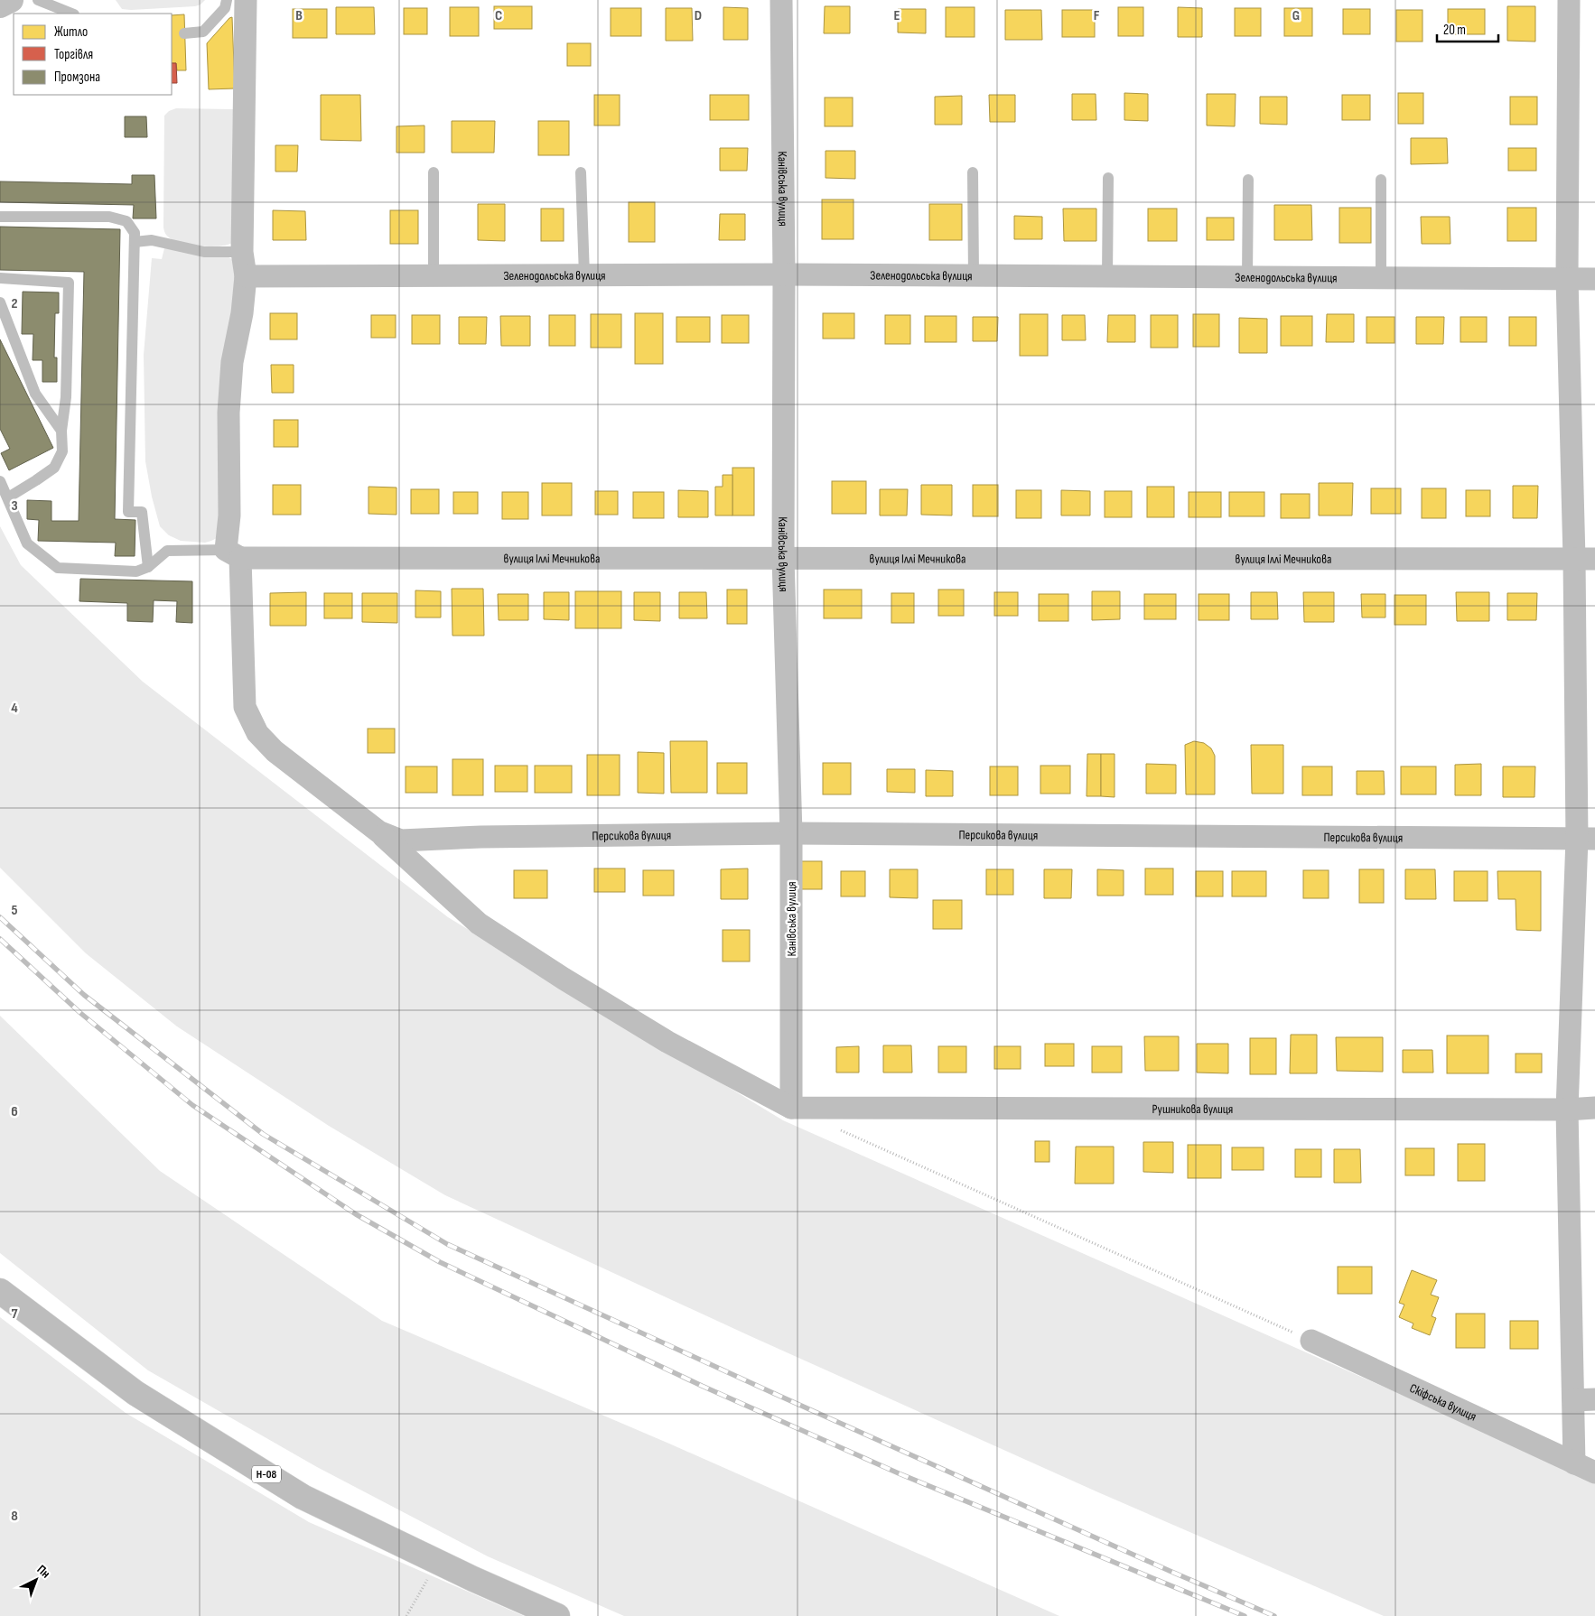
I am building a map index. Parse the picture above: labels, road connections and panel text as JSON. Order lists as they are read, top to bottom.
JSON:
{
  "streets": {
    "main road": ["Н-08"],
    "street": [
      "Канівська вулиця",
      "Зеленодольська вулиця",
      "вулиця Іллі Мечникова",
      "Персикова вулиця",
      "Рушникова вулиця",
      "Скіфська вулиця"
    ]
  },
  "crossings": [
    ["Канівська вулиця", "Зеленодольська вулиця"],
    ["Канівська вулиця", "вулиця Іллі Мечникова"],
    ["Канівська вулиця", "Персикова вулиця"],
    ["Канівська вулиця", "Рушникова вулиця"]
  ],
  "legend": ["Житло", "Торгівля", "Промзона"],
  "scale_bar": "20 m",
  "north": "top right",
  "grid": {
    "columns": [
      "B",
      "C",
      "D",
      "E",
      "F",
      "G"
    ],
    "rows": [
      "2",
      "3",
      "4",
      "5",
      "6",
      "7",
      "8"
    ]
  }
}
